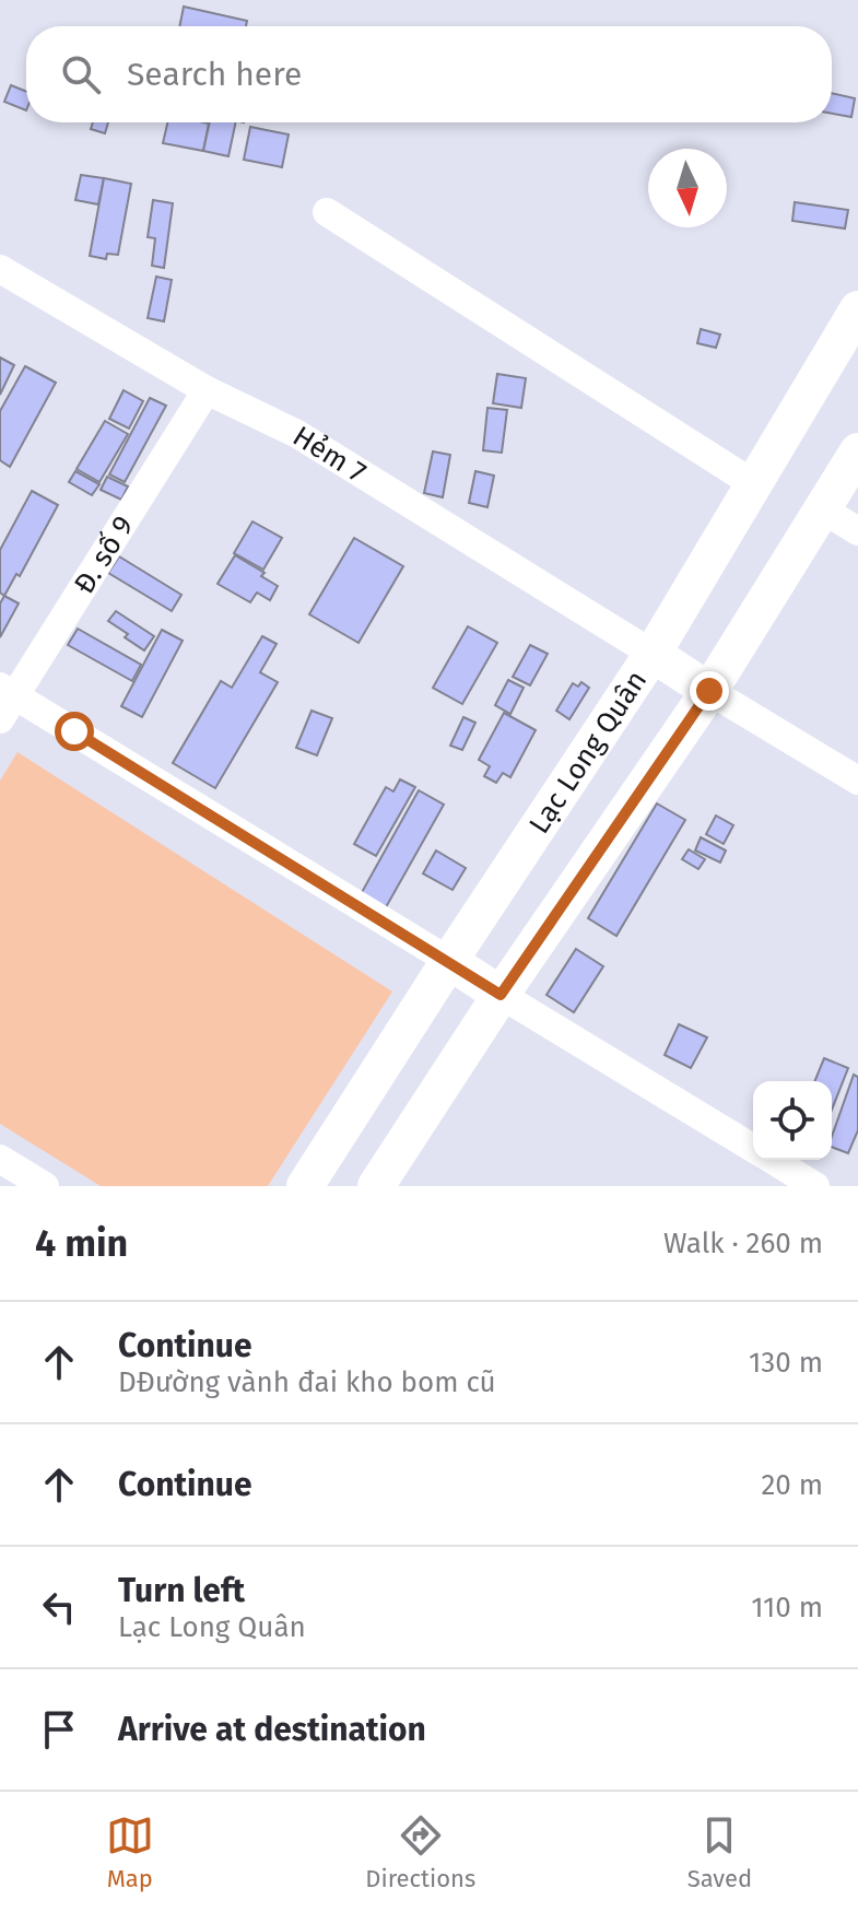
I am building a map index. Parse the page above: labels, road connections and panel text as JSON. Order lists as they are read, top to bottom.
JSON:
{
  "streets": {
    "main road": ["Lạc Long Quân"],
    "street": ["Hẻm 7", "Đ. số 9"]
  },
  "crossings": [
    ["Hẻm 7", "Đ. số 9"],
    ["Hẻm 7", "Lạc Long Quân"]
  ],
  "north": "bottom",
  "page": {
    "search": "Search here",
    "heading": ["4 min", "Walk · 260 m"],
    "list": [
      ["Continue", "DĐường vành đai kho bom cũ", "130 m"],
      ["Continue", "20 m"],
      ["Turn left", "Lạc Long Quân", "110 m"],
      "Arrive at destination"
    ],
    "nav": ["Map", "Directions", "Saved"]
  }
}
